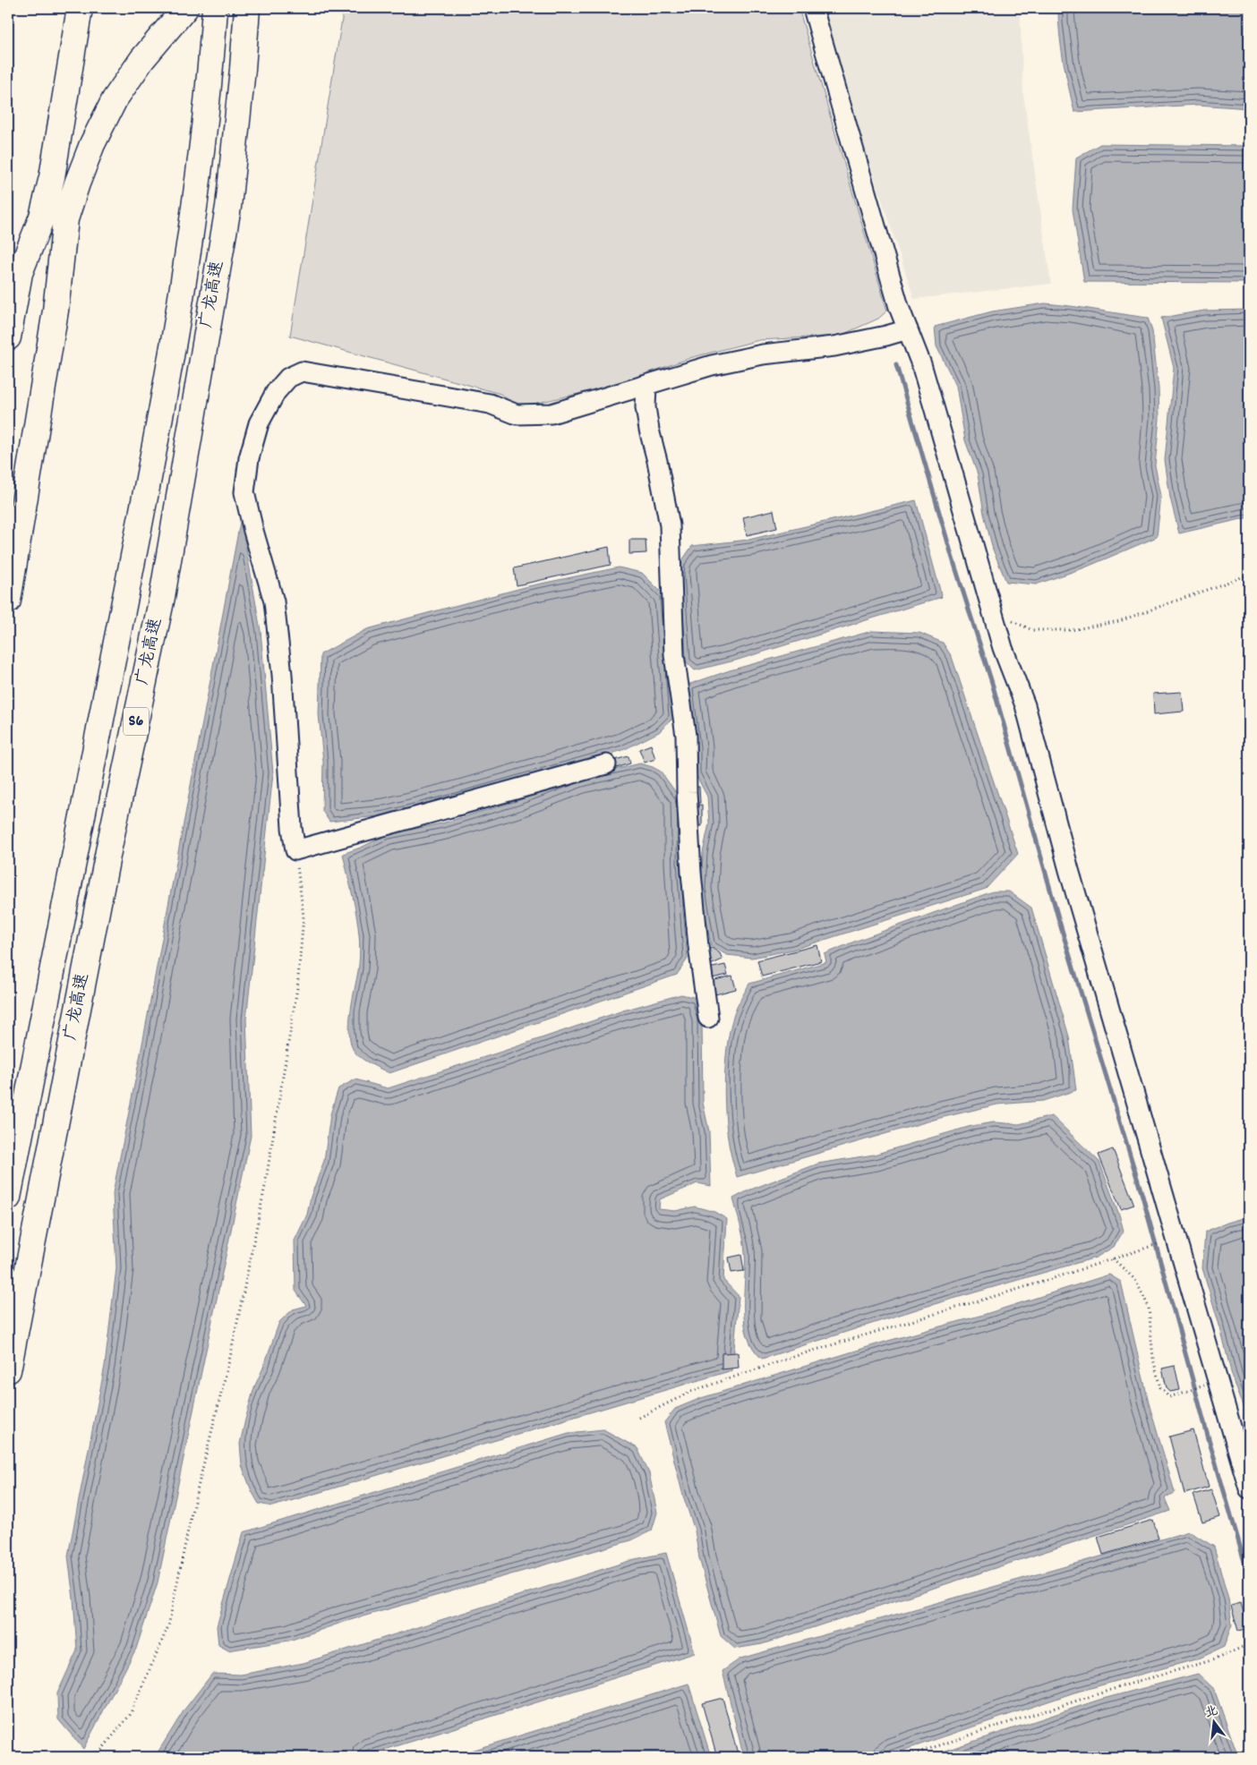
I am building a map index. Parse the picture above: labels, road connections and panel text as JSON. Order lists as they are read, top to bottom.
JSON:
{
  "streets": {
    "highway": ["广龙高速", "S6"]
  },
  "north": "top"
}
